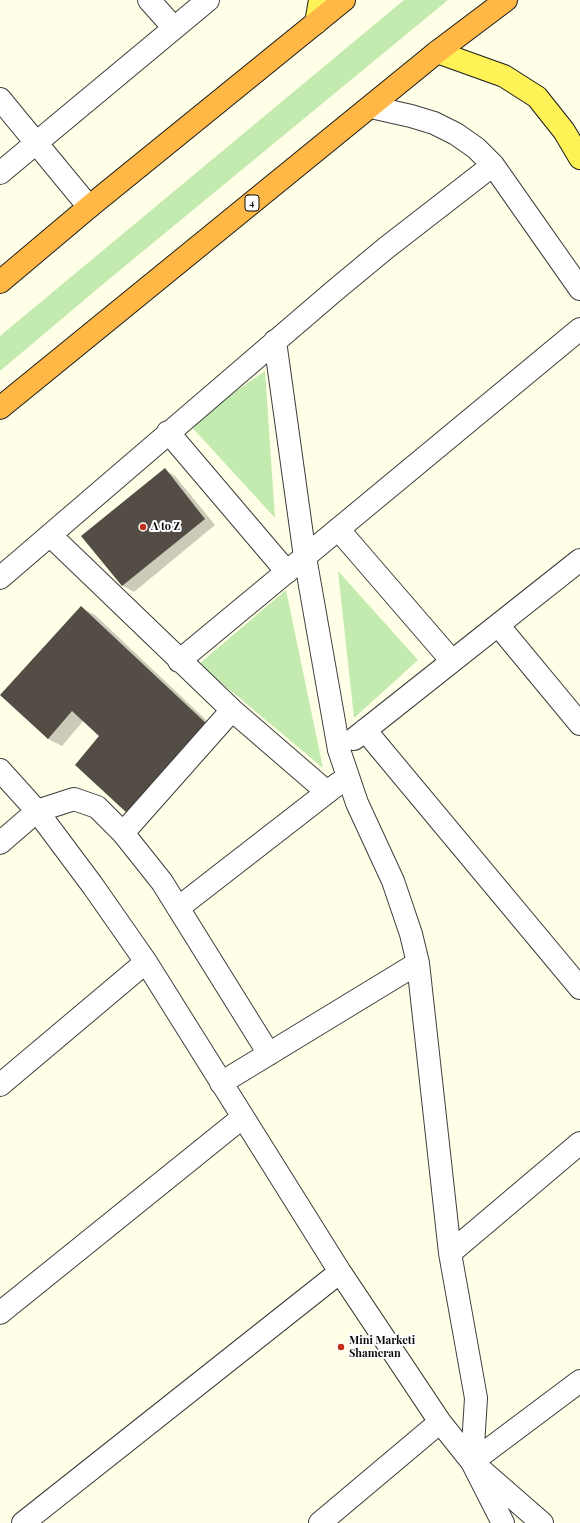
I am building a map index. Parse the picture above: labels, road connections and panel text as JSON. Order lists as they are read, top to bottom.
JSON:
{
  "streets": {
    "highway": ["4"]
  },
  "places": ["A to Z", "Mini Marketi Shameran"]
}
